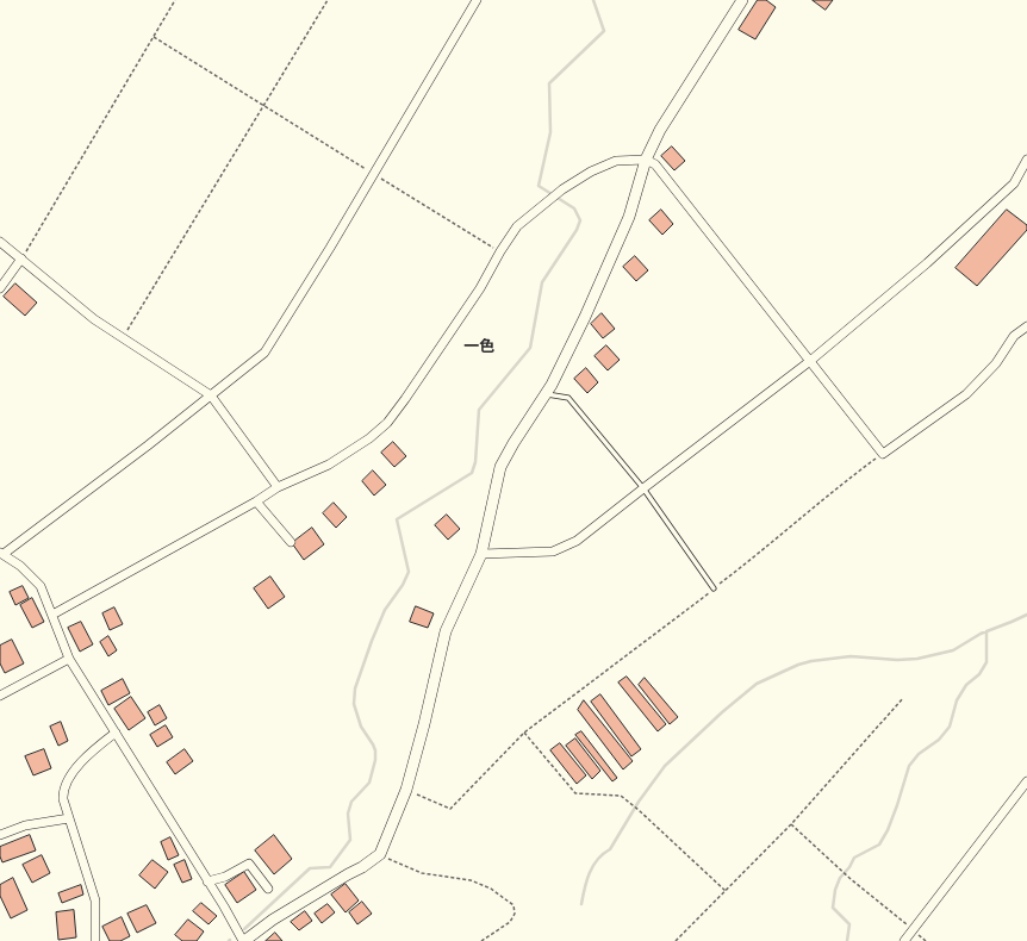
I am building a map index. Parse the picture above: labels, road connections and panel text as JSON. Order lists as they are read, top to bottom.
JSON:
{
  "districts": ["一色"]
}
